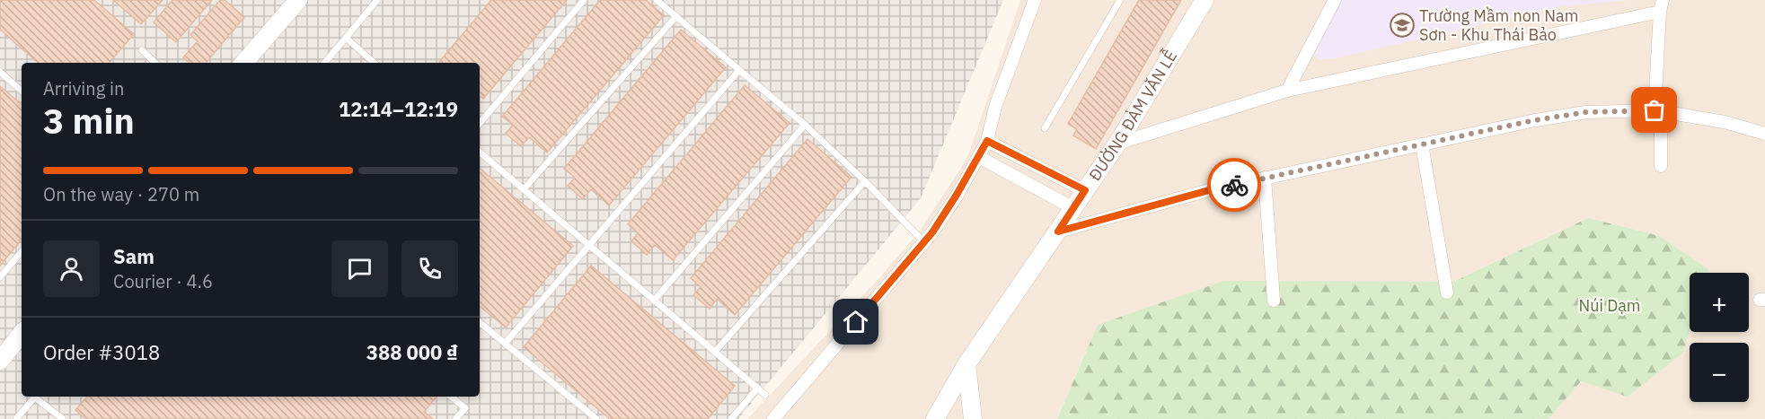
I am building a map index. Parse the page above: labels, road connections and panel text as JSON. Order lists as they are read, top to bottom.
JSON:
{
  "streets": {
    "main road": ["ĐƯỜNG ĐÀM VĂN LỄ"]
  },
  "parks": ["Núi Dạm"],
  "places": {
    "school or university": ["Trường Mầm non Nam Sơn - Khu Thái Bảo"]
  },
  "page": {
    "heading": ["3 min", "Arriving in", "12:14–12:19"],
    "panel": [
      "Sam",
      "Courier · 4.6",
      "Order #3018",
      "388 000 ₫"
    ],
    "bar": "On the way · 270 m",
    "map_buttons": ["+", "−"]
  }
}
